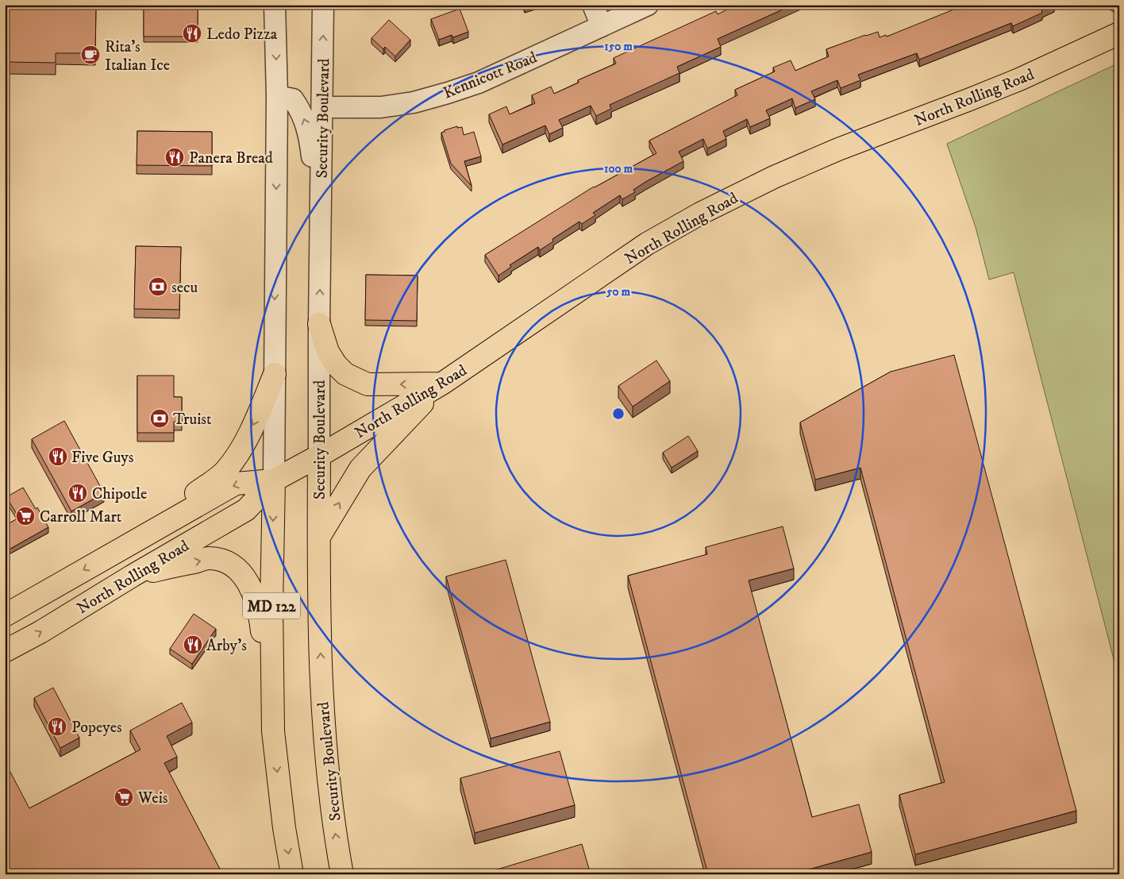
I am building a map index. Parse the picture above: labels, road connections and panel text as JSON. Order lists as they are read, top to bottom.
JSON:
{
  "streets": {
    "main road": ["North Rolling Road", "Security Boulevard", "MD 122"],
    "street": ["Kennicott Road"]
  },
  "crossings": [
    ["Kennicott Road", "Security Boulevard"],
    ["North Rolling Road", "Security Boulevard"],
    ["North Rolling Road", "MD 122"]
  ],
  "places": {
    "restaurant": [
      "Ledo Pizza",
      "Panera Bread",
      "Five Guys",
      "Chipotle",
      "Arby's",
      "Popeyes"
    ],
    "cafe": ["Rita's Italian Ice"],
    "bank": ["secu", "Truist"],
    "supermarket": ["Carroll Mart", "Weis"]
  },
  "rings": ["150 m", "100 m", "50 m"]
}
